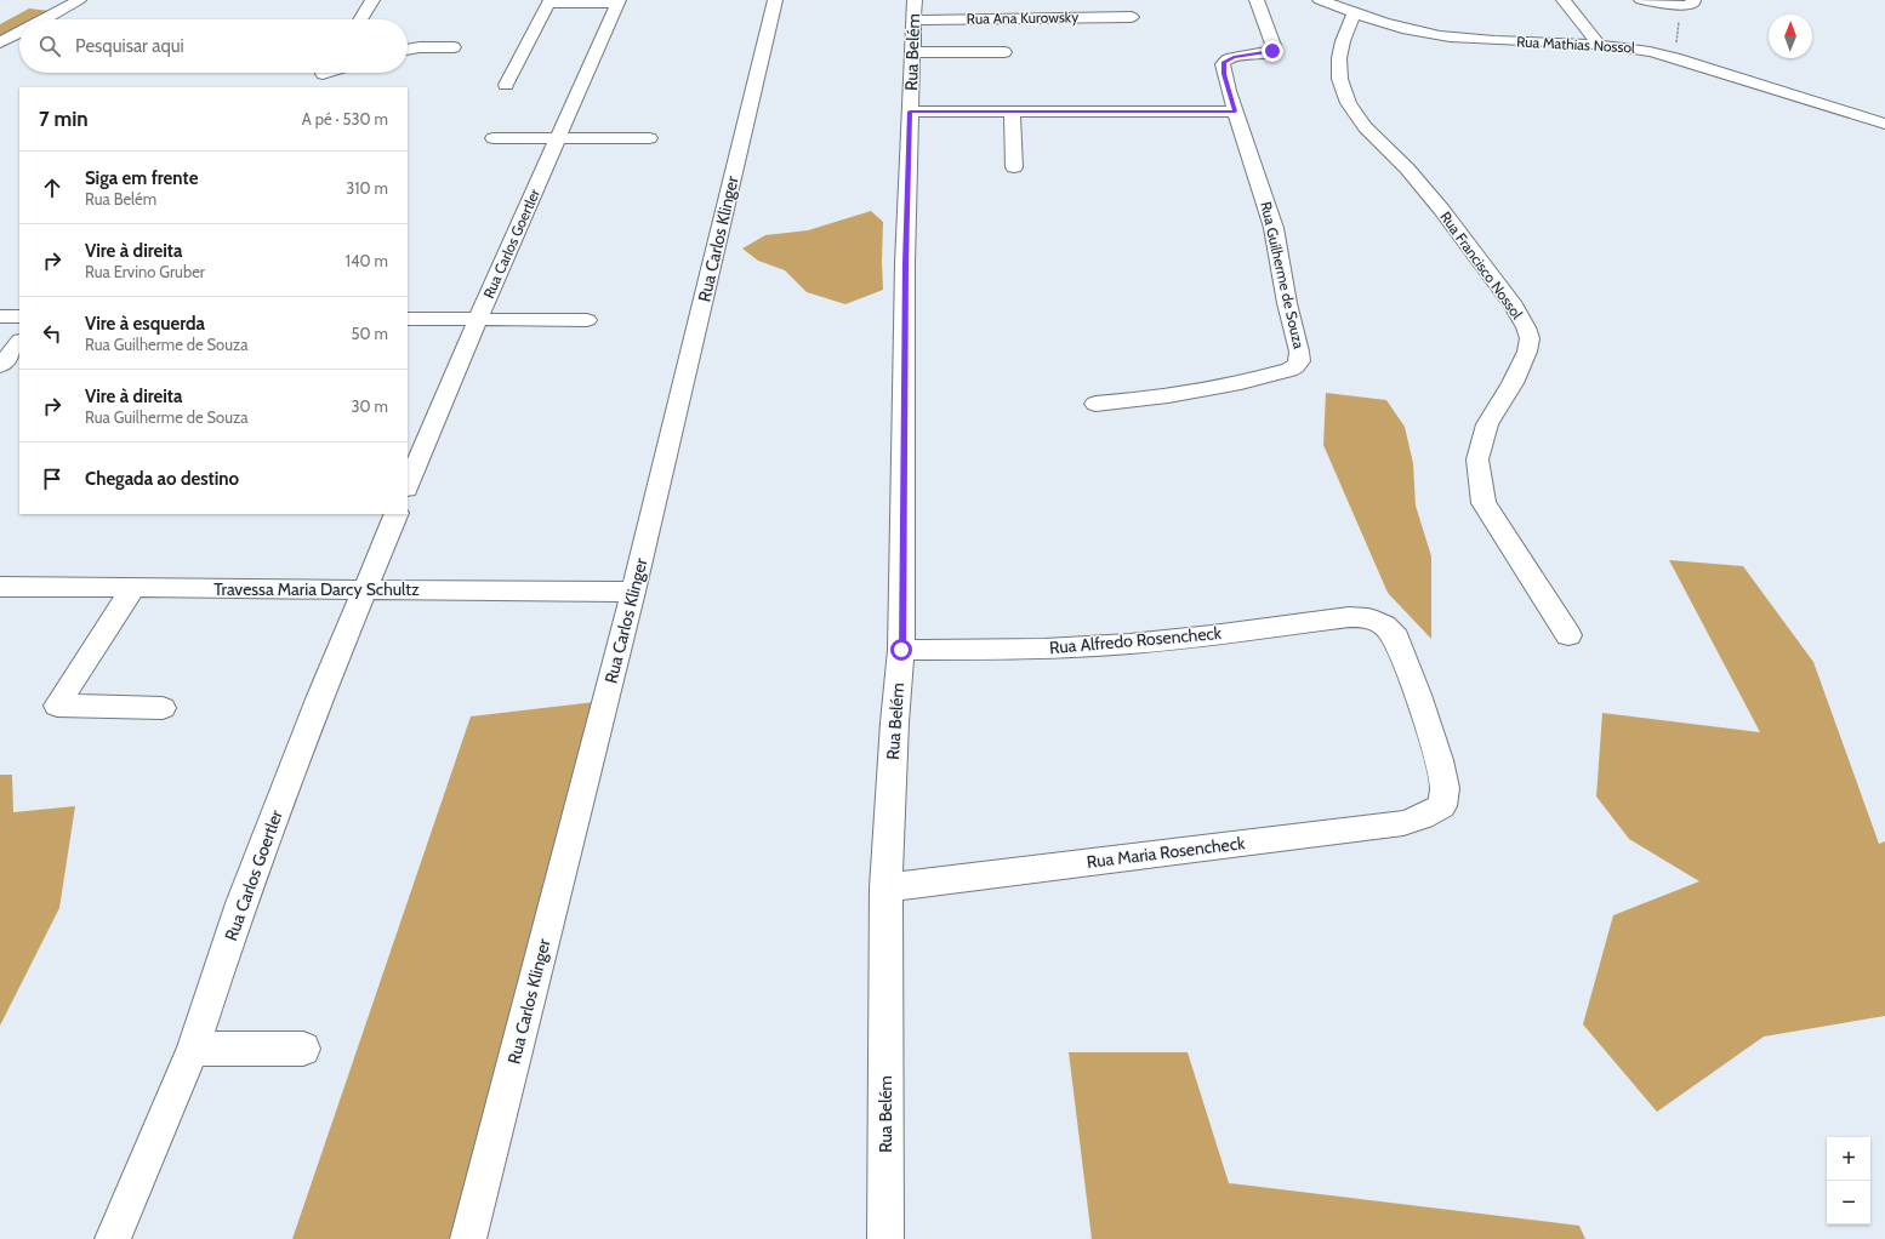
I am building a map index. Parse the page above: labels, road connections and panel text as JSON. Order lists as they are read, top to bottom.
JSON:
{
  "streets": {
    "street": [
      "Rua Ana Kurowsky",
      "Rua Mathias Nossol",
      "Rua Belém",
      "Rua Carlos Klinger",
      "Rua Carlos Goertler",
      "Rua Francisco Nossol",
      "Rua Guilherme de Souza",
      "Travessa Maria Darcy Schultz",
      "Rua Alfredo Rosencheck",
      "Rua Maria Rosencheck"
    ]
  },
  "crossings": [
    ["Rua Ana Kurowsky", "Rua Belém"],
    ["Rua Mathias Nossol", "Rua Francisco Nossol"],
    ["Rua Belém", "Rua Alfredo Rosencheck"],
    ["Rua Belém", "Rua Maria Rosencheck"],
    ["Rua Carlos Klinger", "Travessa Maria Darcy Schultz"],
    ["Rua Carlos Goertler", "Travessa Maria Darcy Schultz"],
    ["Rua Alfredo Rosencheck", "Rua Maria Rosencheck"]
  ],
  "north": "top",
  "page": {
    "search": "Pesquisar aqui",
    "heading": ["7 min", "A pé · 530 m"],
    "list": [
      ["Siga em frente", "Rua Belém", "310 m"],
      ["Vire à direita", "Rua Ervino Gruber", "140 m"],
      ["Vire à esquerda", "Rua Guilherme de Souza", "50 m"],
      ["Vire à direita", "Rua Guilherme de Souza", "30 m"],
      "Chegada ao destino"
    ],
    "map_buttons": ["+", "−"]
  }
}
